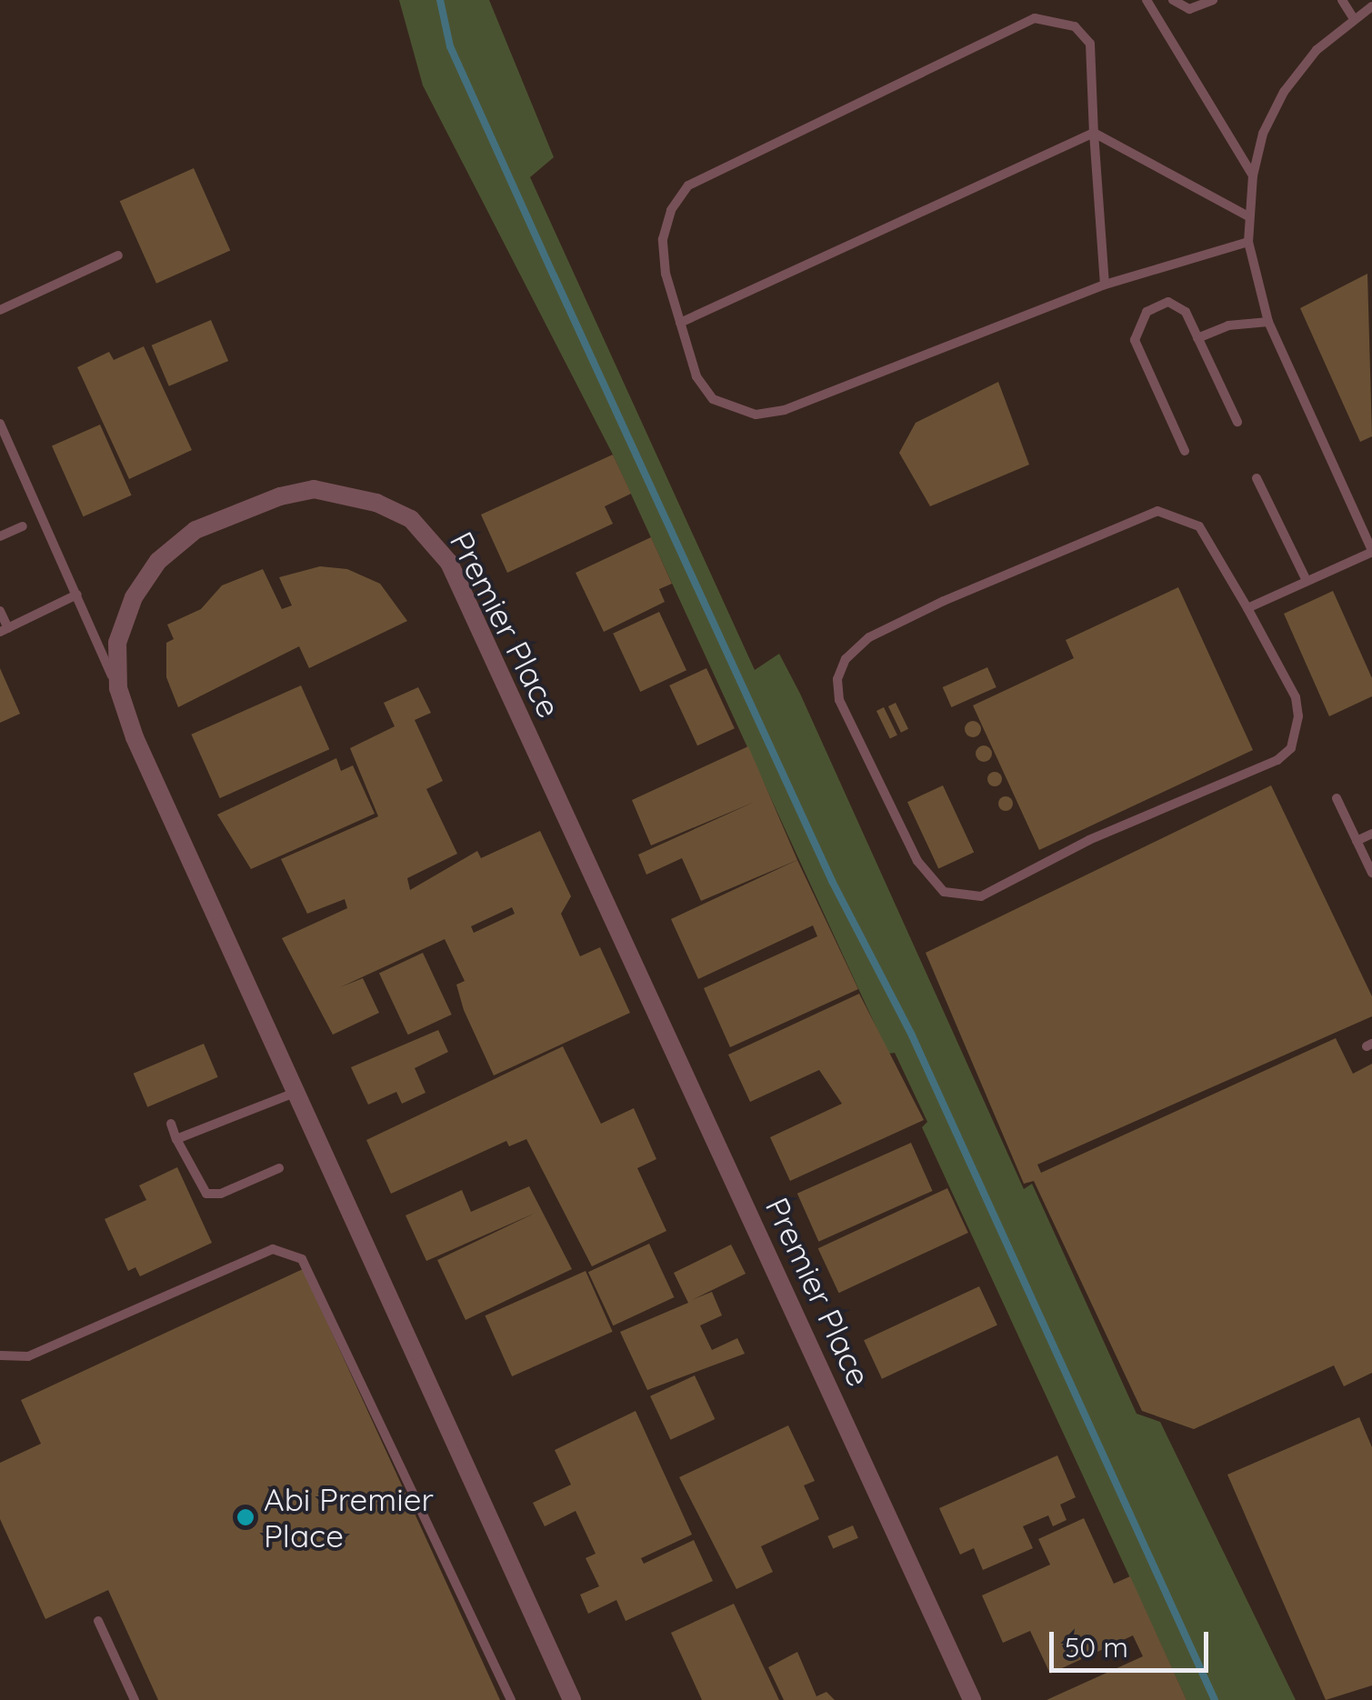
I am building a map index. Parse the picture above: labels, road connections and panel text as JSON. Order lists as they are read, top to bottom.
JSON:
{
  "streets": {
    "street": ["Premier Place"]
  },
  "places": ["Abi Premier Place"],
  "scale_bar": "50 m"
}
